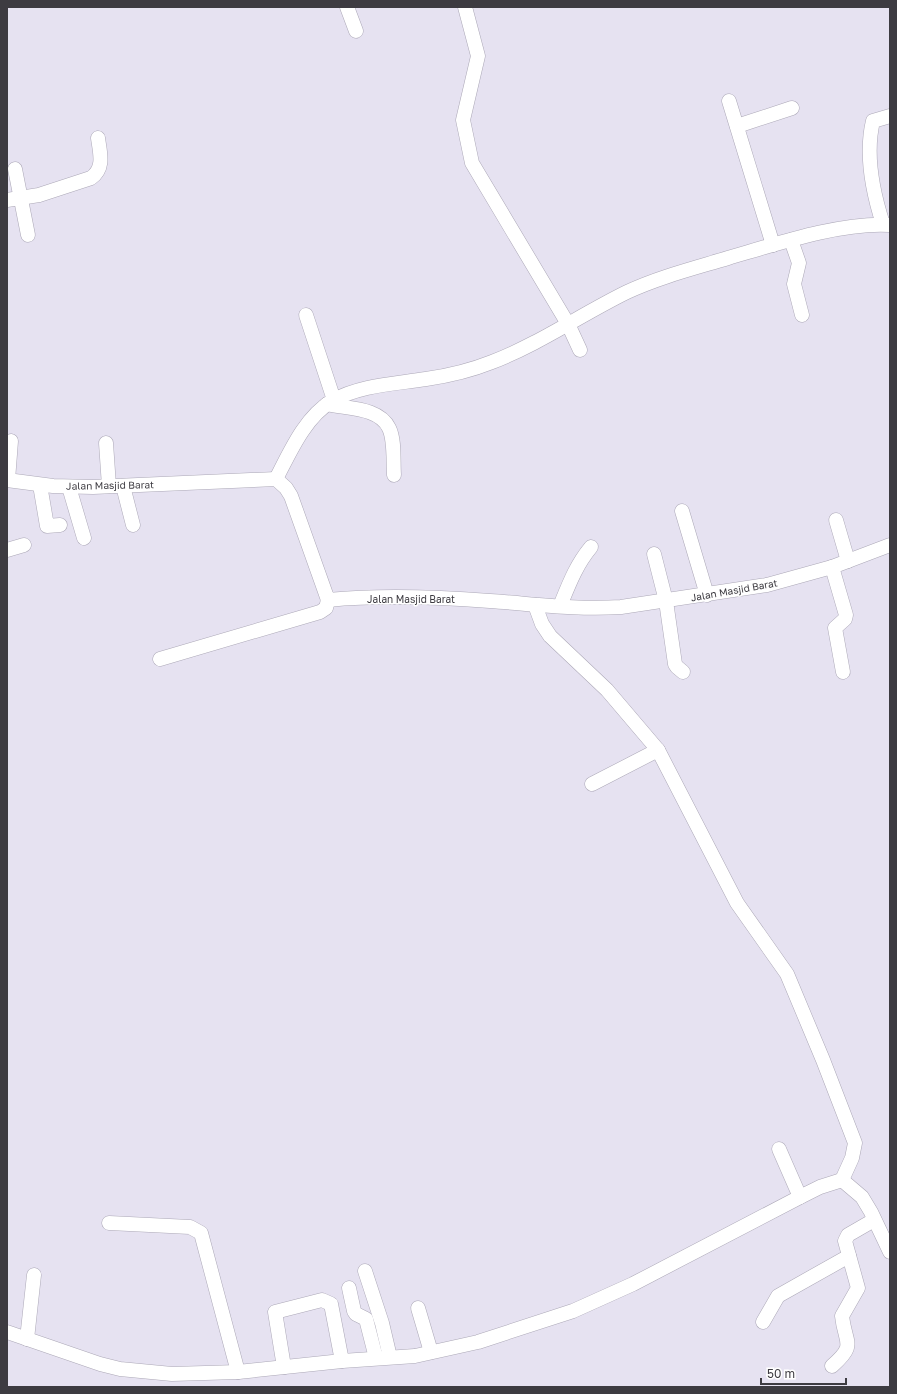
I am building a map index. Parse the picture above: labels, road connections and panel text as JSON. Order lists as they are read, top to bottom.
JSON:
{
  "streets": {
    "street": ["Jalan Masjid Barat"]
  },
  "scale_bar": "50 m"
}
